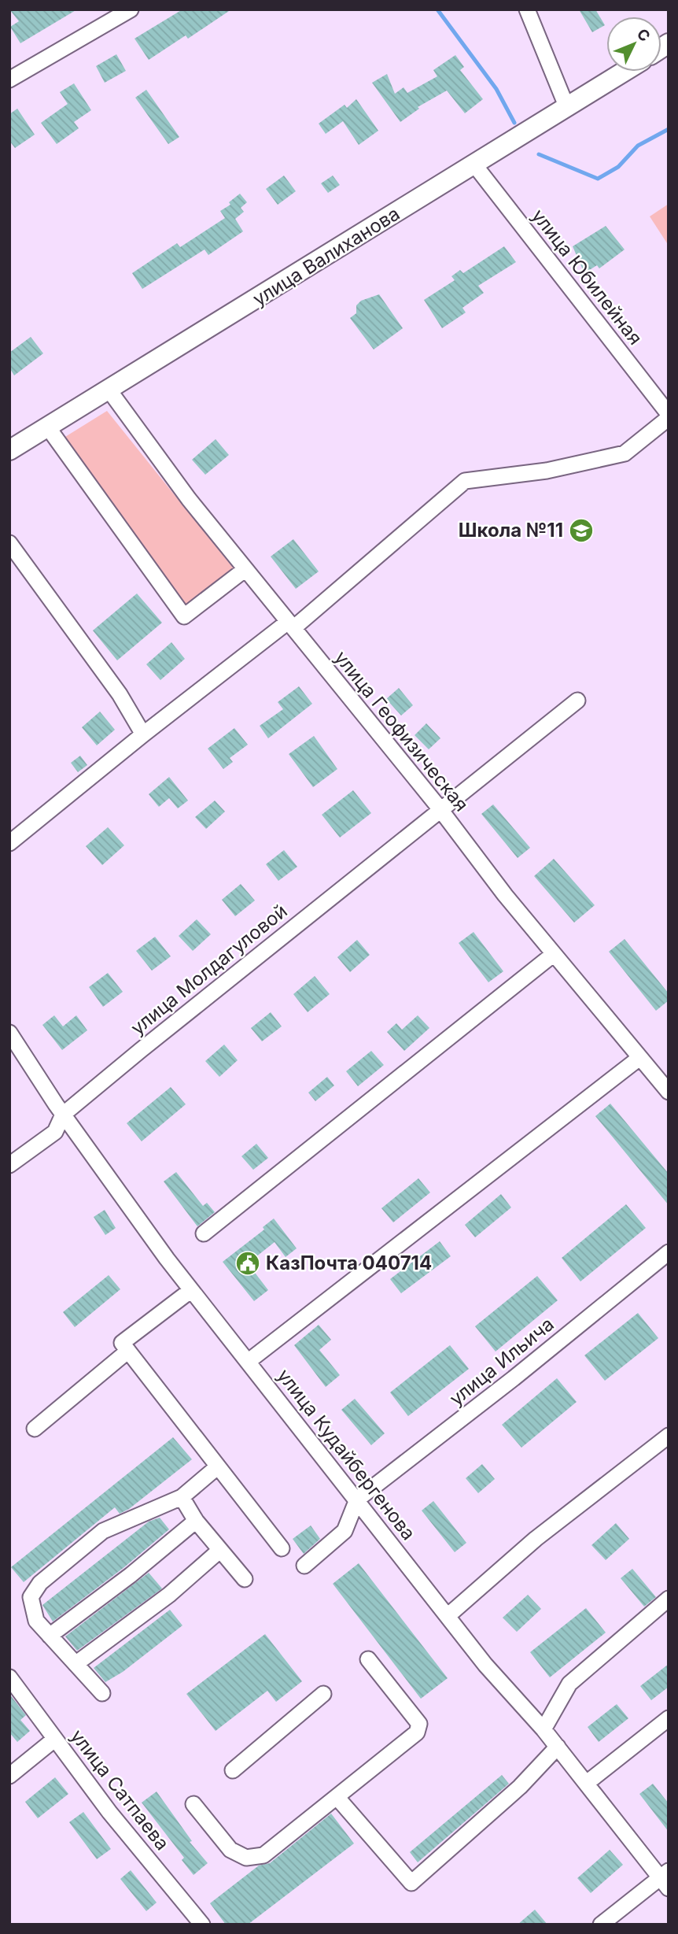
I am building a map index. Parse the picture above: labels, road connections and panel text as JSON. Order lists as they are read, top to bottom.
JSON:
{
  "streets": {
    "main road": ["улица Валиханова"],
    "street": [
      "улица Юбилейная",
      "улица Геофизическая",
      "улица Молдагуловой",
      "улица Ильича",
      "улица Кудайбергенова",
      "улица Сатпаева"
    ]
  },
  "crossings": [
    ["улица Валиханова", "улица Юбилейная"],
    ["улица Валиханова", "улица Геофизическая"],
    ["улица Геофизическая", "улица Молдагуловой"],
    ["улица Молдагуловой", "улица Кудайбергенова"],
    ["улица Ильича", "улица Кудайбергенова"]
  ],
  "places": {
    "school or university": ["Школа №11"],
    "public building": ["КазПочта 040714"]
  },
  "north": "top right"
}
